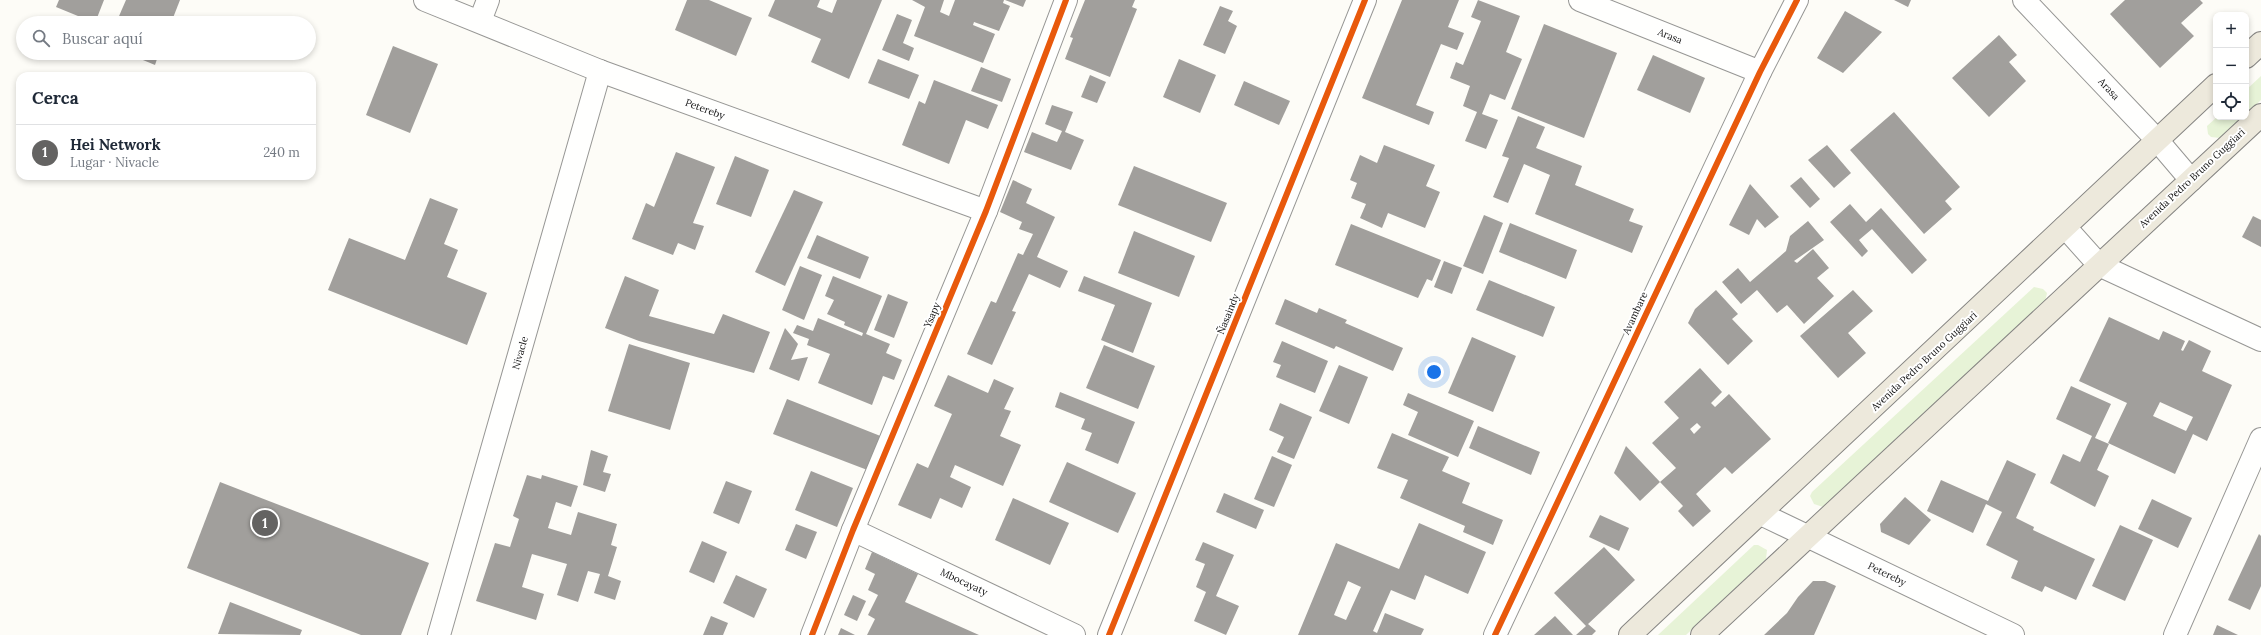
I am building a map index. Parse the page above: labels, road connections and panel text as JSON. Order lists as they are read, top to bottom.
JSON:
{
  "streets": {
    "main road": ["Avenida Pedro Bruno Guggiari"],
    "street": [
      "Arasa",
      "Petereby",
      "Avambare",
      "Ñasaindy",
      "Ysapy",
      "Nivacle",
      "Mbocayaty"
    ]
  },
  "crossings": [
    ["Arasa", "Avenida Pedro Bruno Guggiari"],
    ["Arasa", "Avambare"],
    ["Petereby", "Avenida Pedro Bruno Guggiari"],
    ["Petereby", "Ysapy"],
    ["Petereby", "Nivacle"],
    ["Ysapy", "Mbocayaty"]
  ],
  "page": {
    "map_buttons": ["+", "−"],
    "search": "Buscar aquí",
    "heading": "Cerca",
    "list": [
      {
        "mark": "1",
        "name": "Hei Network",
        "note": "Lugar · Nivacle",
        "value": "240 m"
      }
    ],
    "pins": "1"
  }
}
